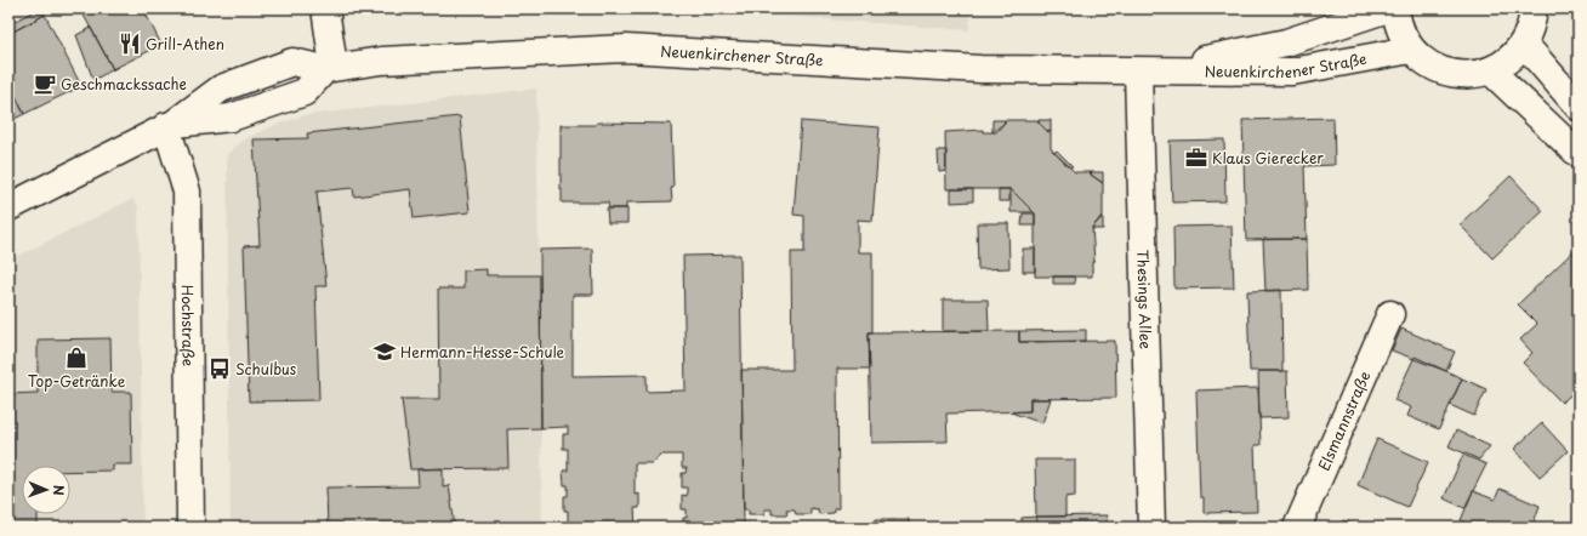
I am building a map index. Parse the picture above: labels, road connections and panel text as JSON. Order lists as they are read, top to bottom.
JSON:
{
  "streets": {
    "main road": [
      "Neuenkirchener Straße",
      "Thesings Allee",
      "Hochstraße",
      "Elsmannstraße"
    ]
  },
  "crossings": [
    ["Neuenkirchener Straße", "Thesings Allee"]
  ],
  "places": {
    "restaurant": ["Grill-Athen"],
    "cafe": ["Geschmackssache"],
    "office": ["Klaus Gierecker"],
    "school or university": ["Hermann-Hesse-Schule"],
    "shop": ["Top-Getränke"],
    "bus stop": ["Schulbus"]
  },
  "north": "right"
}
